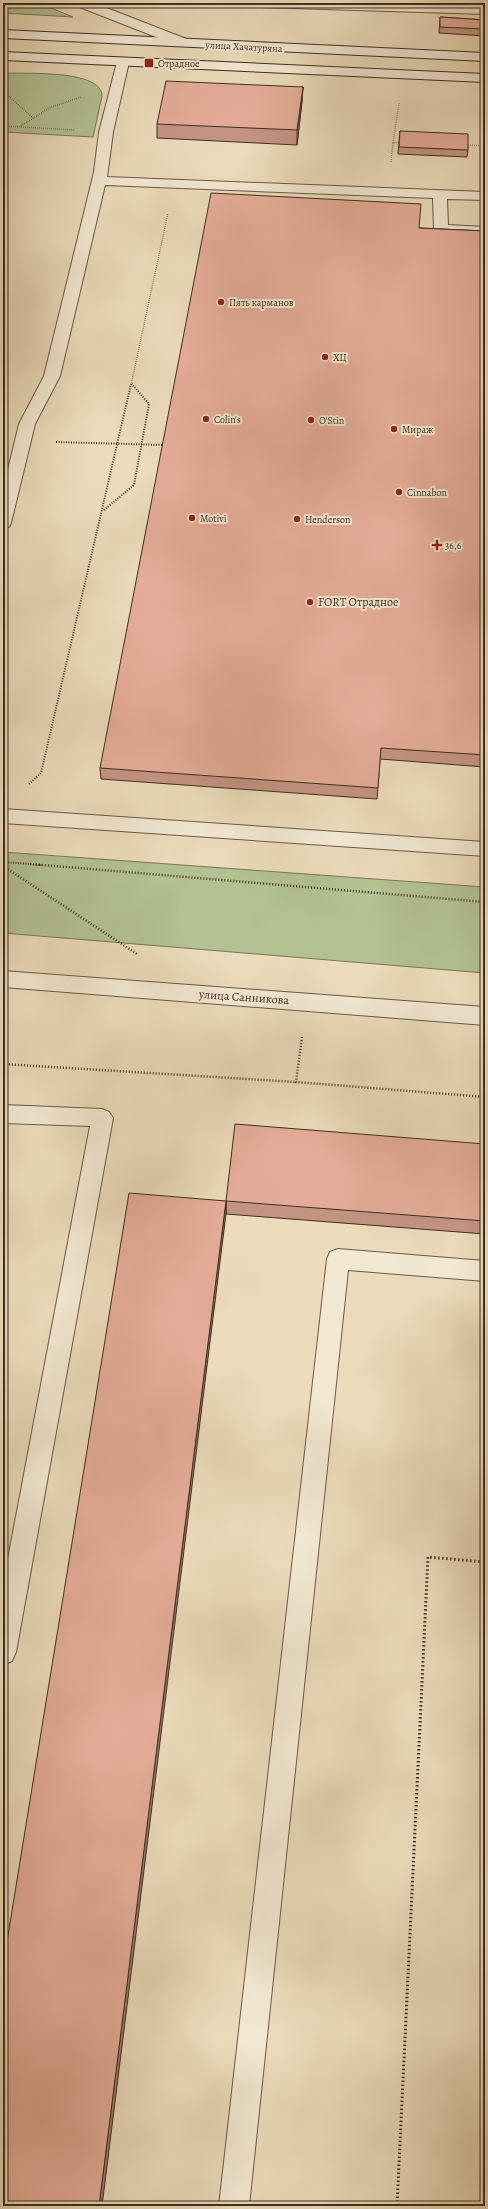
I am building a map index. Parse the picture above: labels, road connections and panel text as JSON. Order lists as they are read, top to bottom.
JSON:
{
  "streets": {
    "main road": ["улица Хачатуряна", "улица Санникова"]
  },
  "places": {
    "transit": ["Отрадное"],
    "other": [
      "Пять карманов",
      "ХЦ",
      "Colin's",
      "O'Stin",
      "Мираж",
      "Cinnabon",
      "Motivi",
      "Henderson",
      "FORT Отрадное"
    ],
    "health": ["36,6"]
  }
}
